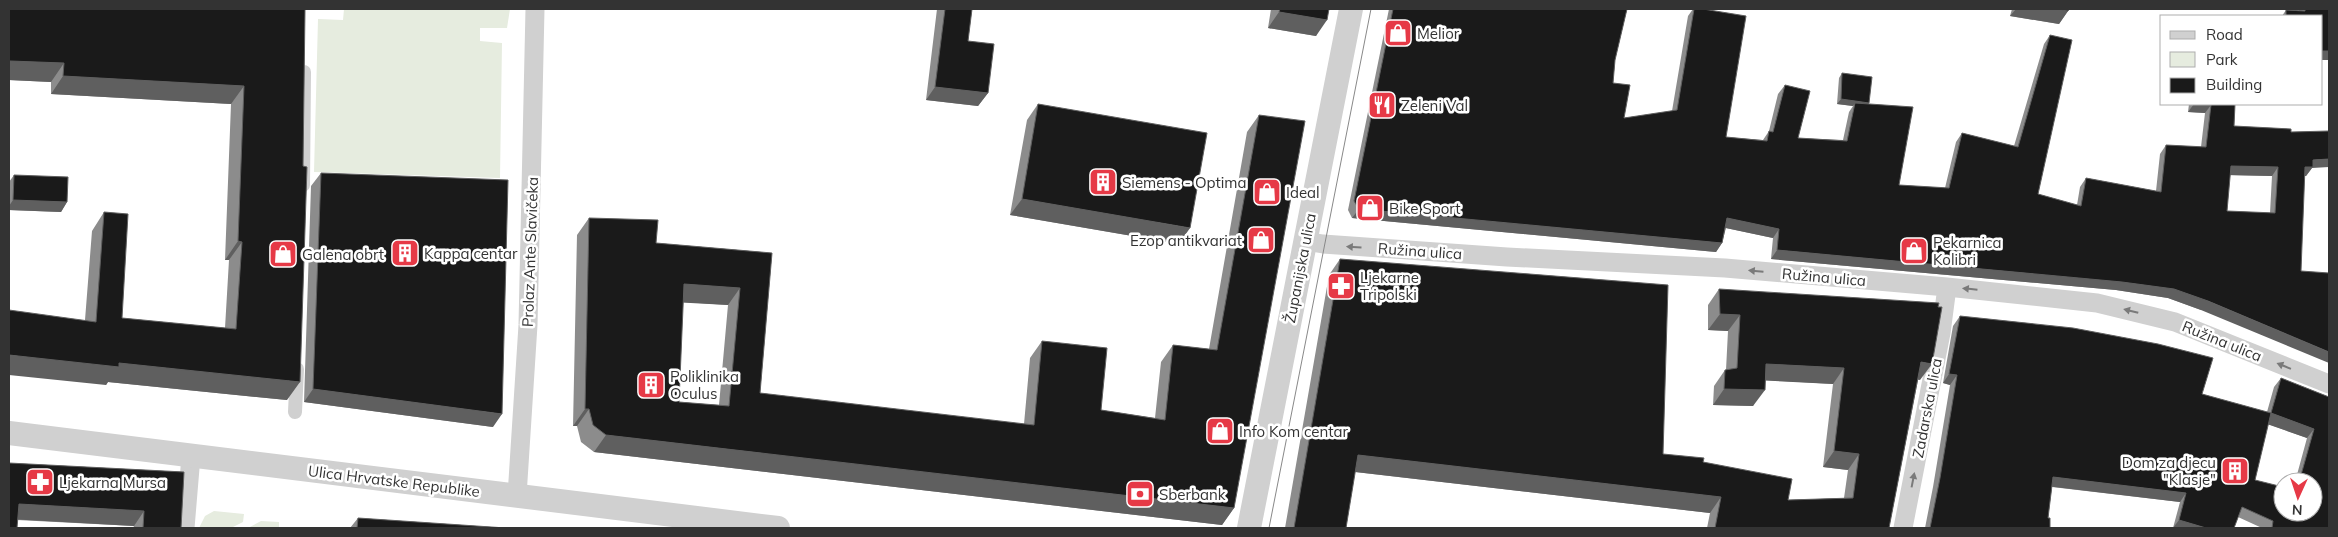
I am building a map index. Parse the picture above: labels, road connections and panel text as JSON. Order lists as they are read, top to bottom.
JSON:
{
  "streets": {
    "street": [
      "Ružina ulica",
      "Prolaz Ante Slavičeka",
      "Županijska ulica",
      "Zadarska ulica",
      "Ulica Hrvatske Republike"
    ]
  },
  "crossings": [
    ["Ružina ulica", "Županijska ulica"],
    ["Ružina ulica", "Zadarska ulica"],
    ["Prolaz Ante Slavičeka", "Ulica Hrvatske Republike"]
  ],
  "one_way": ["Ružina ulica", "Zadarska ulica"],
  "places": {
    "shop": [
      "Melior",
      "Ideal",
      "Bike Sport",
      "Ezop antikvariat",
      "Pekarnica Kolibri",
      "Galena obrt",
      "Info Kom centar"
    ],
    "restaurant": ["Zeleni Val"],
    "building": [
      "Siemens - Optima",
      "Kappa centar",
      "Poliklinika Oculus",
      "Dom za djecu \"Klasje\""
    ],
    "pharmacy": ["Ljekarne Tripolski", "Ljekarna Mursa"],
    "bank": ["Sberbank"]
  },
  "legend": ["Road", "Park", "Building"],
  "north": "bottom"
}
